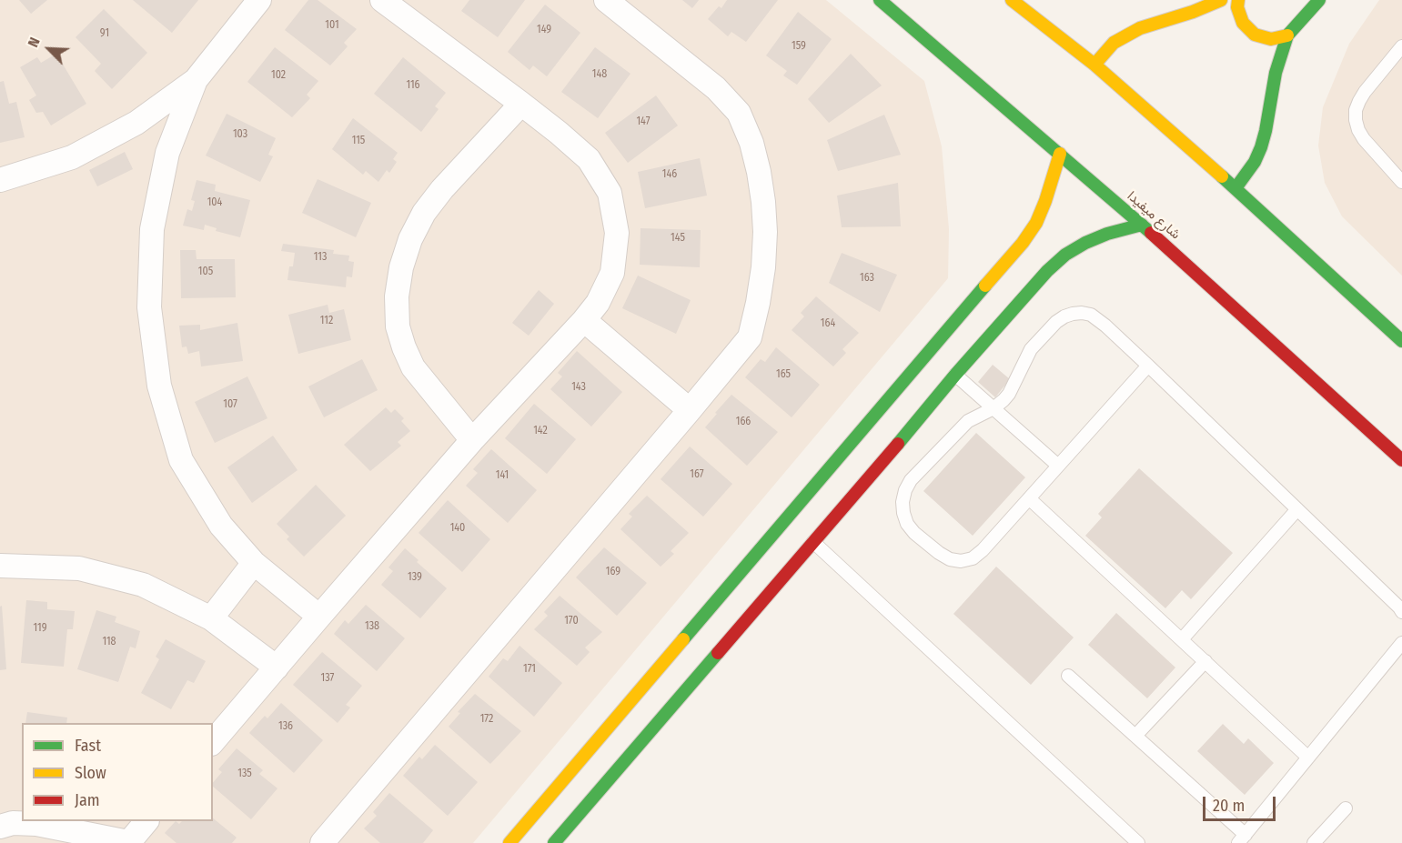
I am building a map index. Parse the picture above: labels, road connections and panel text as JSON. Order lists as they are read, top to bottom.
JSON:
{
  "streets": {
    "street": ["شارع ميفيدا"]
  },
  "house_numbers": [
    "101",
    "149",
    "91",
    "159",
    "148",
    "102",
    "116",
    "147",
    "103",
    "115",
    "146",
    "104",
    "145",
    "113",
    "105",
    "163",
    "112",
    "164",
    "165",
    "143",
    "107",
    "166",
    "142",
    "167",
    "141",
    "140",
    "169",
    "139",
    "170",
    "138",
    "119",
    "118",
    "171",
    "137",
    "172",
    "136",
    "135"
  ],
  "legend": ["Fast", "Slow", "Jam"],
  "scale_bar": "20 m",
  "north": "top left"
}
